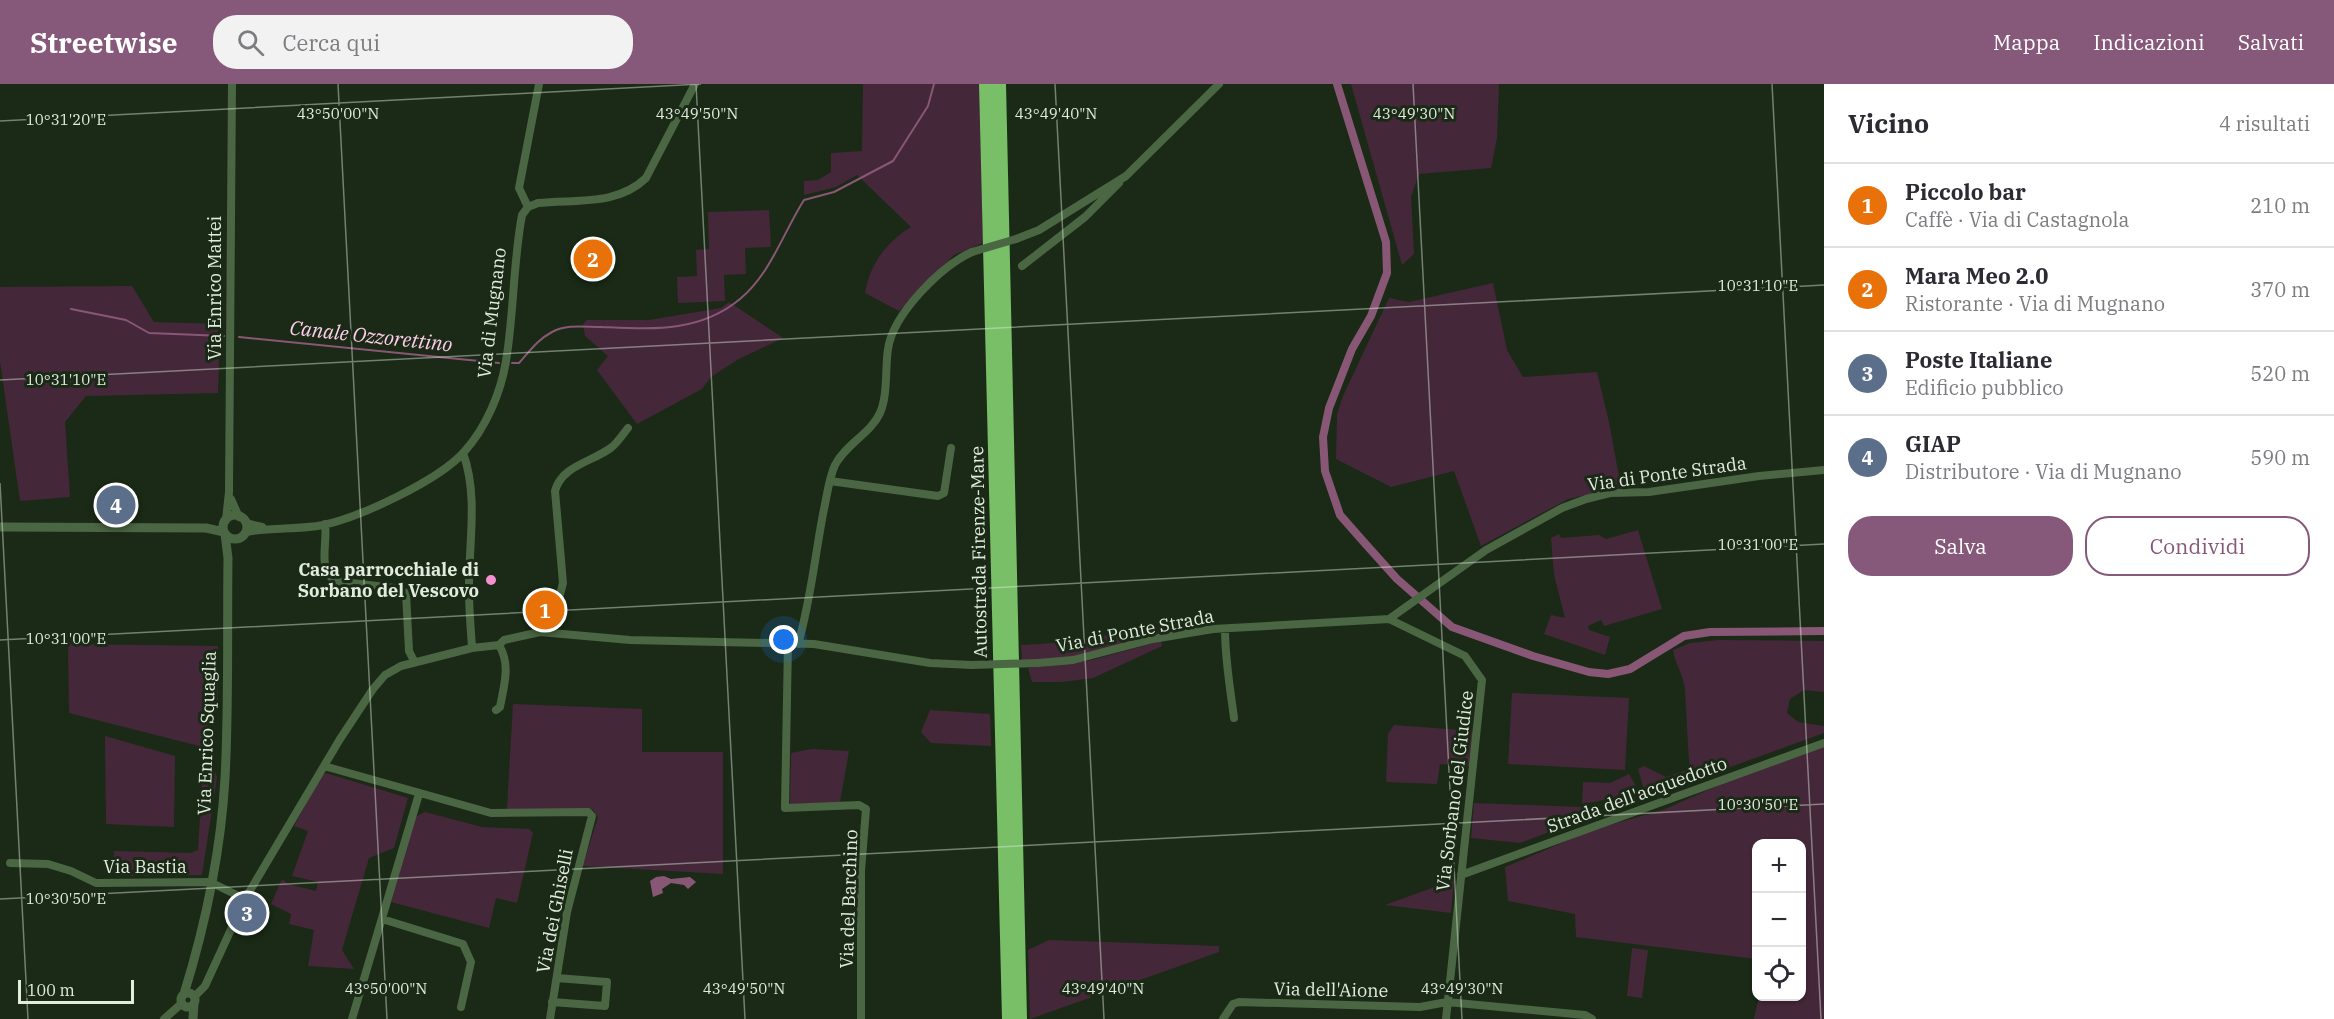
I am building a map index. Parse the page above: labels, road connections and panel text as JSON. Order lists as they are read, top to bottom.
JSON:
{
  "streets": {
    "highway": ["Autostrada Firenze-Mare"],
    "street": [
      "Via Enrico Mattei",
      "Via di Mugnano",
      "Via di Ponte Strada",
      "Via Enrico Squaglia",
      "Via Sorbano del Giudice",
      "Strada dell'acquedotto",
      "Via Bastia",
      "Via del Barchino",
      "Via dei Ghiselli",
      "Via dell'Aione"
    ]
  },
  "crossings": [
    ["Via Enrico Mattei", "Via di Mugnano"],
    ["Via Enrico Mattei", "Via Enrico Squaglia"],
    ["Via di Ponte Strada", "Via Enrico Squaglia"],
    ["Via di Ponte Strada", "Via Sorbano del Giudice"],
    ["Via di Ponte Strada", "Via Bastia"],
    ["Via di Ponte Strada", "Via del Barchino"],
    ["Via Enrico Squaglia", "Via Bastia"],
    ["Via Sorbano del Giudice", "Strada dell'acquedotto"],
    ["Via Sorbano del Giudice", "Via dell'Aione"]
  ],
  "water": ["Canale Ozzorettino"],
  "places": ["Casa parrocchiale di Sorbano del Vescovo"],
  "scale_bar": "100 m",
  "page": {
    "header": "Streetwise",
    "search": "Cerca qui",
    "nav": ["Mappa", "Indicazioni", "Salvati"],
    "heading": ["Vicino", "4 risultati"],
    "list": [
      {
        "mark": "1",
        "name": "Piccolo bar",
        "note": "Caffè · Via di Castagnola",
        "value": "210 m"
      },
      {
        "mark": "2",
        "name": "Mara Meo 2.0",
        "note": "Ristorante · Via di Mugnano",
        "value": "370 m"
      },
      {
        "mark": "3",
        "name": "Poste Italiane",
        "note": "Edificio pubblico",
        "value": "520 m"
      },
      {
        "mark": "4",
        "name": "GIAP",
        "note": "Distributore · Via di Mugnano",
        "value": "590 m"
      }
    ],
    "pins": [
      "2",
      "4",
      "1",
      "3"
    ],
    "buttons": ["Salva", "Condividi"],
    "map_buttons": ["+", "−"],
    "scale": "100 m"
  },
  "coordinates": [
    "43°50'00\"N",
    "43°49'50\"N",
    "43°49'40\"N",
    "43°49'30\"N",
    "10°31'20\"E",
    "10°31'10\"E",
    "10°31'00\"E",
    "10°30'50\"E"
  ]
}
